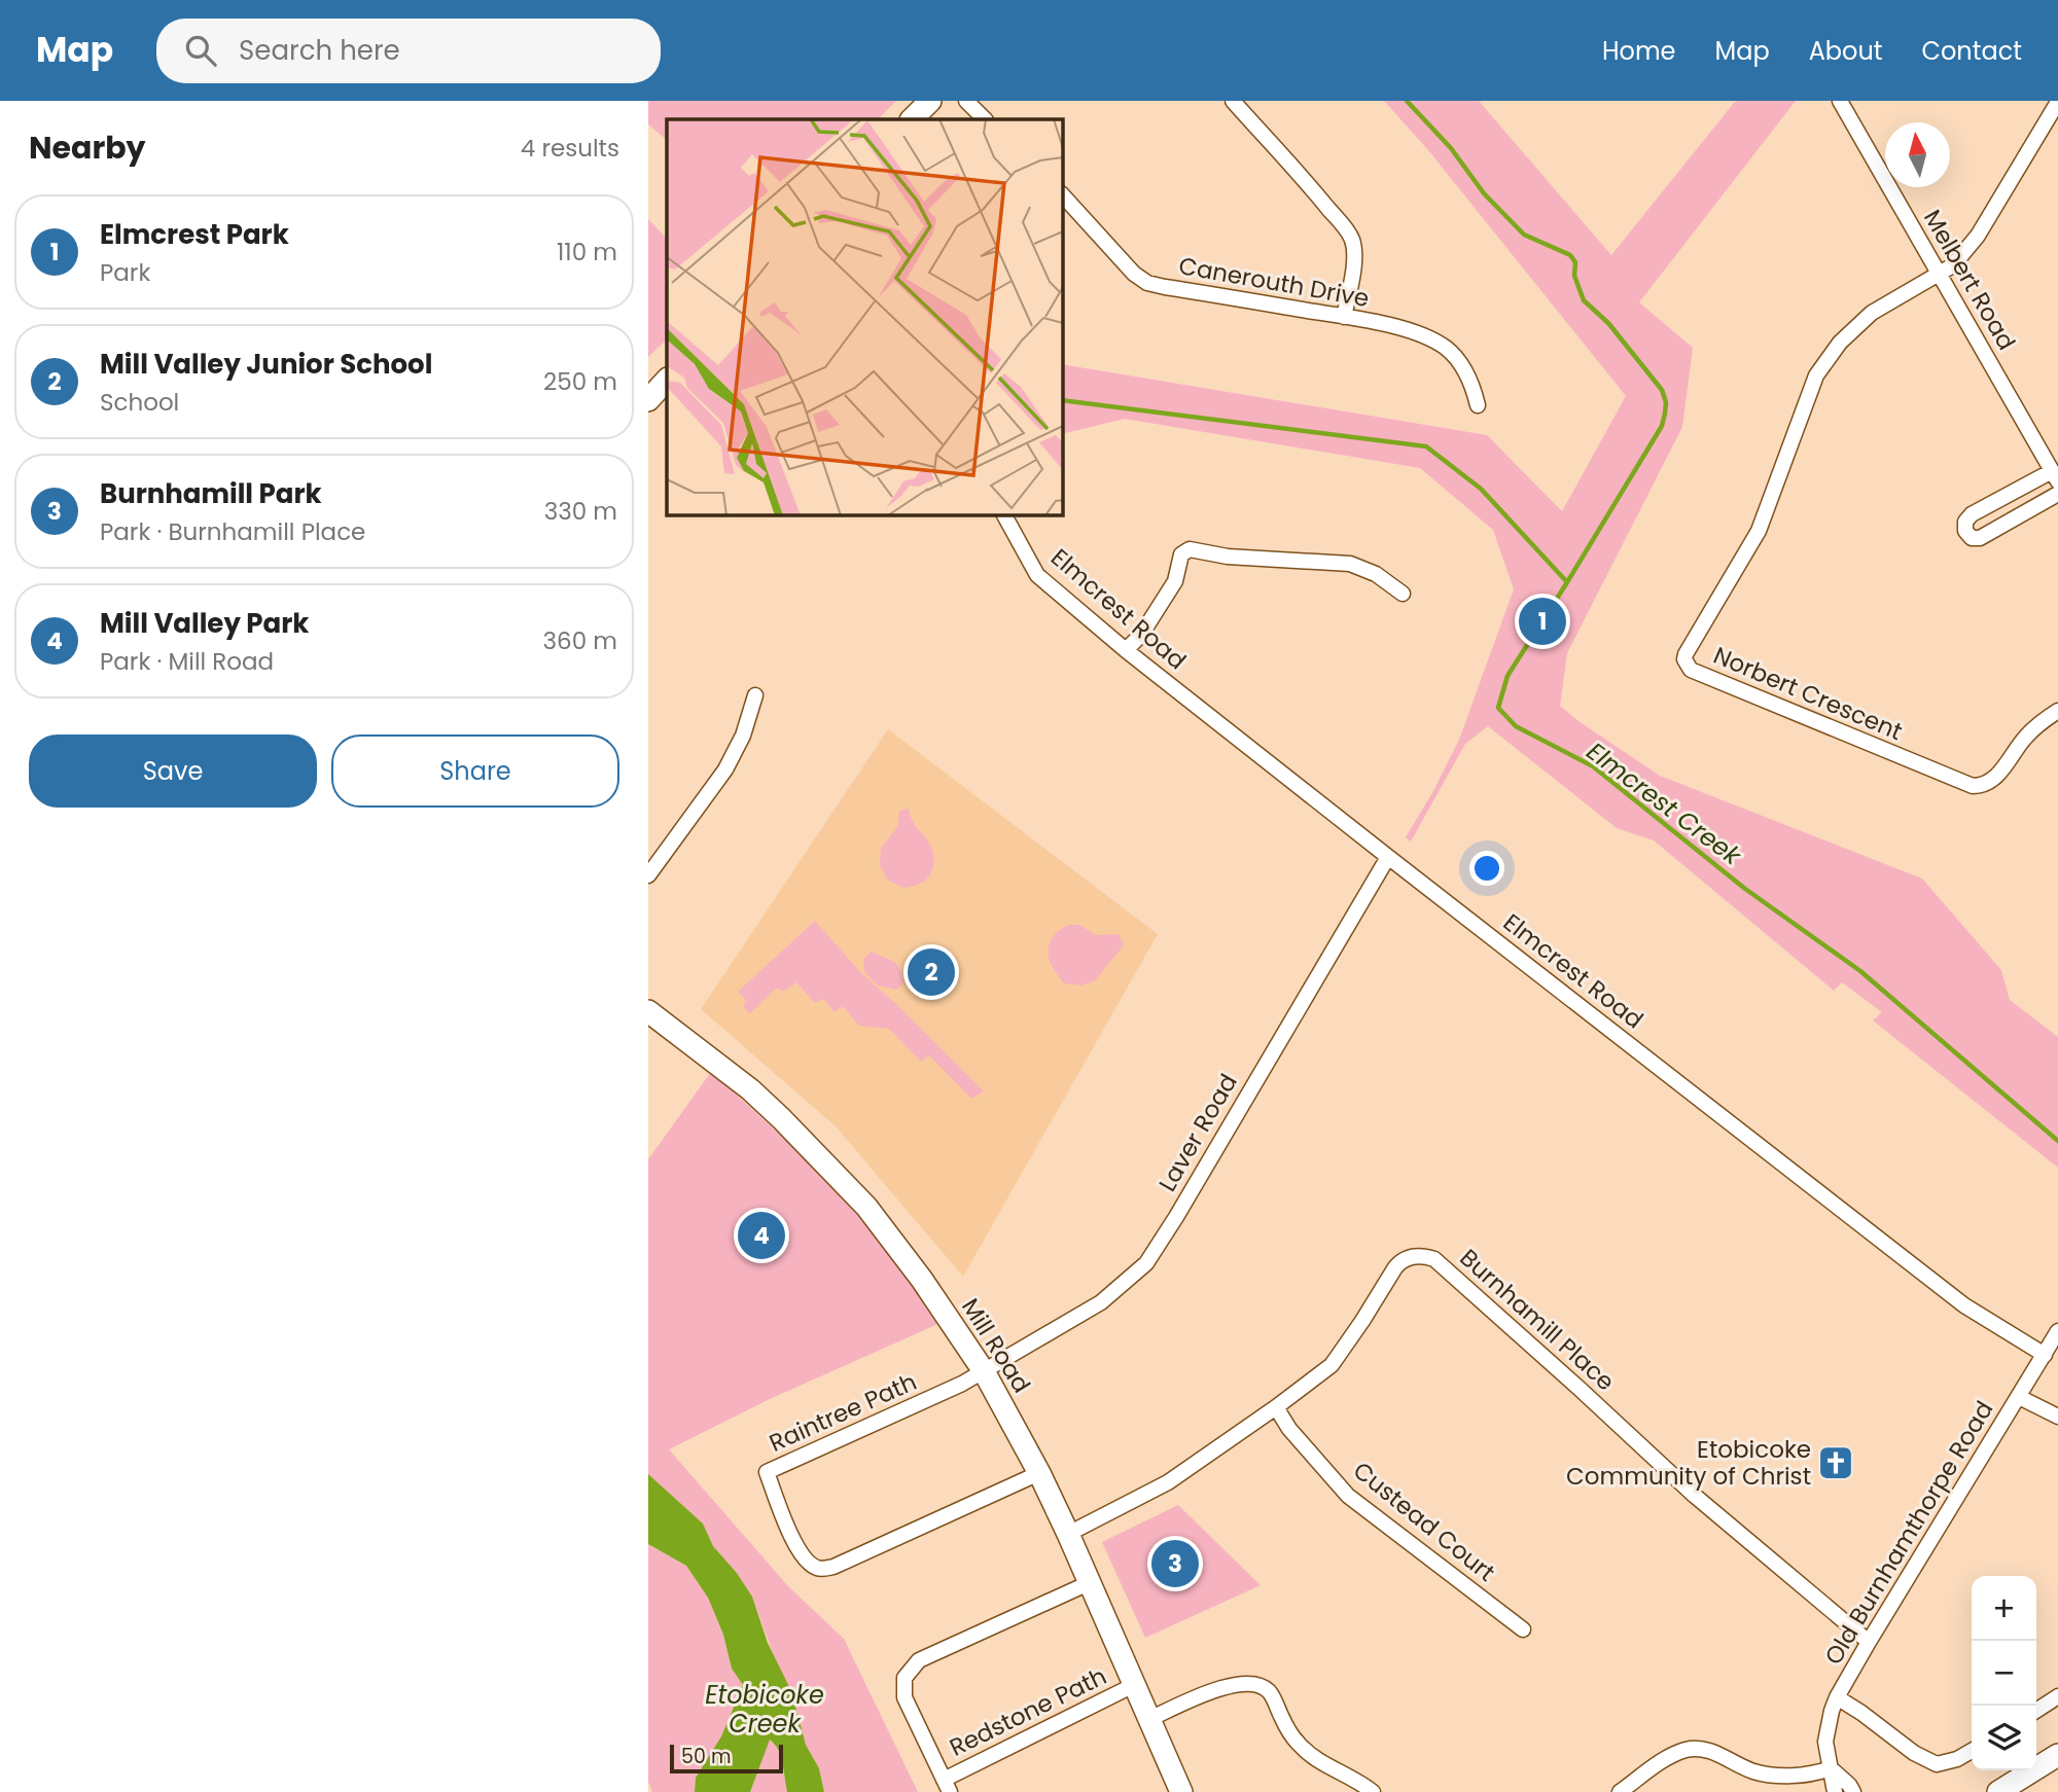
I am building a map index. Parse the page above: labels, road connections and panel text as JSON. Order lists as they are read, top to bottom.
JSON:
{
  "streets": {
    "street": [
      "Melbert Road",
      "Canerouth Drive",
      "Elmcrest Road",
      "Norbert Crescent",
      "Laver Road",
      "Burnhamill Place",
      "Mill Road",
      "Raintree Path",
      "Custead Court",
      "Old Burnhamthorpe Road",
      "Redstone Path"
    ]
  },
  "crossings": [
    ["Melbert Road", "Norbert Crescent"],
    ["Elmcrest Road", "Laver Road"],
    ["Elmcrest Road", "Old Burnhamthorpe Road"],
    ["Laver Road", "Mill Road"],
    ["Laver Road", "Raintree Path"],
    ["Burnhamill Place", "Mill Road"],
    ["Burnhamill Place", "Custead Court"],
    ["Burnhamill Place", "Old Burnhamthorpe Road"],
    ["Mill Road", "Raintree Path"],
    ["Mill Road", "Redstone Path"]
  ],
  "water": ["Elmcrest Creek", "Etobicoke Creek"],
  "places": {
    "church": ["Etobicoke Community of Christ"]
  },
  "scale_bar": "50 m",
  "north": "top",
  "page": {
    "header": "Map",
    "search": "Search here",
    "nav": [
      "Home",
      "Map",
      "About",
      "Contact"
    ],
    "heading": ["Nearby", "4 results"],
    "list": [
      {
        "mark": "1",
        "name": "Elmcrest Park",
        "note": "Park",
        "value": "110 m"
      },
      {
        "mark": "2",
        "name": "Mill Valley Junior School",
        "note": "School",
        "value": "250 m"
      },
      {
        "mark": "3",
        "name": "Burnhamill Park",
        "note": "Park · Burnhamill Place",
        "value": "330 m"
      },
      {
        "mark": "4",
        "name": "Mill Valley Park",
        "note": "Park · Mill Road",
        "value": "360 m"
      }
    ],
    "pins": [
      "1",
      "2",
      "4",
      "3"
    ],
    "buttons": ["Save", "Share"],
    "map_buttons": ["+", "−"],
    "scale": "50 m"
  }
}
